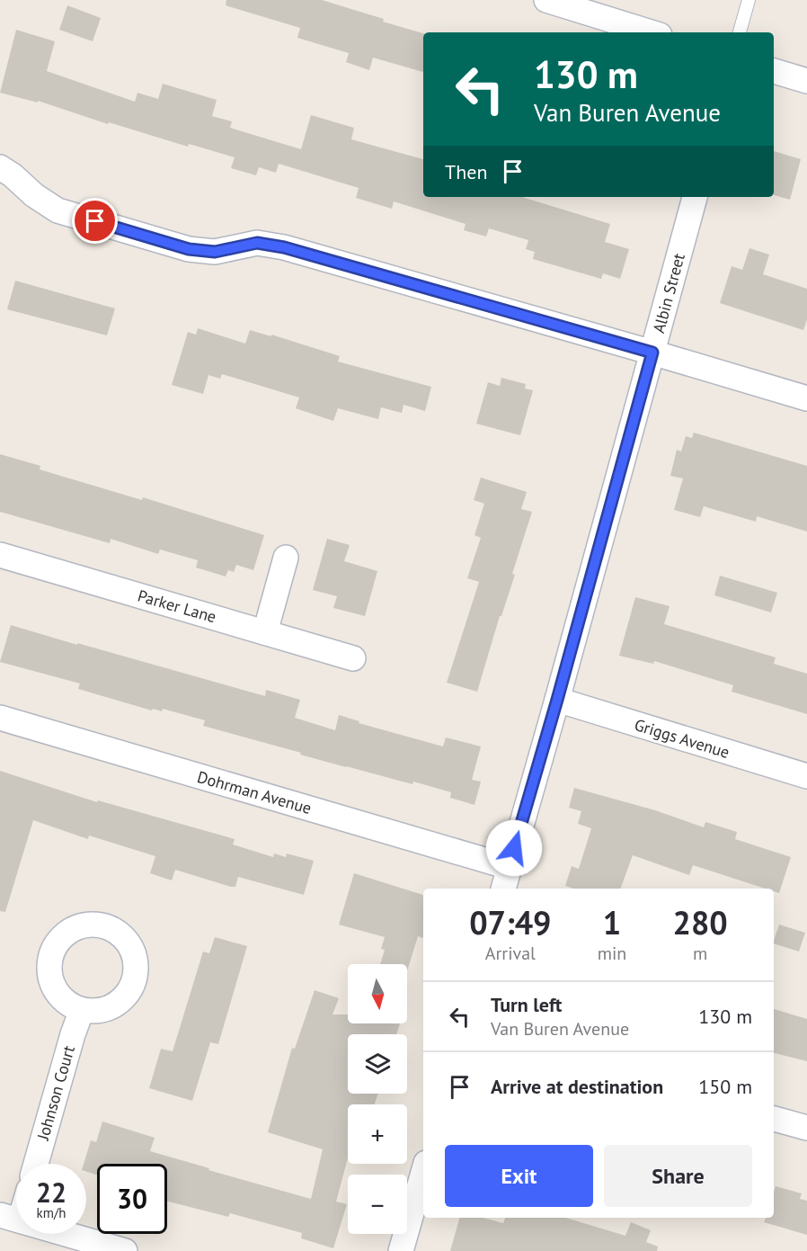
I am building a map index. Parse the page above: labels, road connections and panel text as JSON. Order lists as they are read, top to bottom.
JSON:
{
  "streets": {
    "street": [
      "Albin Street",
      "Parker Lane",
      "Griggs Avenue",
      "Dohrman Avenue",
      "Johnson Court"
    ]
  },
  "crossings": [
    ["Albin Street", "Griggs Avenue"],
    ["Albin Street", "Dohrman Avenue"]
  ],
  "north": "bottom",
  "page": {
    "turn": ["130 m", "Van Buren Avenue"],
    "then": "Then",
    "eta": [
      "07:49",
      "Arrival",
      "1",
      "min",
      "280",
      "m"
    ],
    "map_buttons": ["+", "−"],
    "list": [
      {
        "name": "Turn left",
        "note": "Van Buren Avenue",
        "value": "130 m"
      },
      {
        "name": "Arrive at destination",
        "value": "150 m"
      }
    ],
    "buttons": ["Exit", "Share"],
    "speed": "22 km/h",
    "limit": "30"
  }
}
